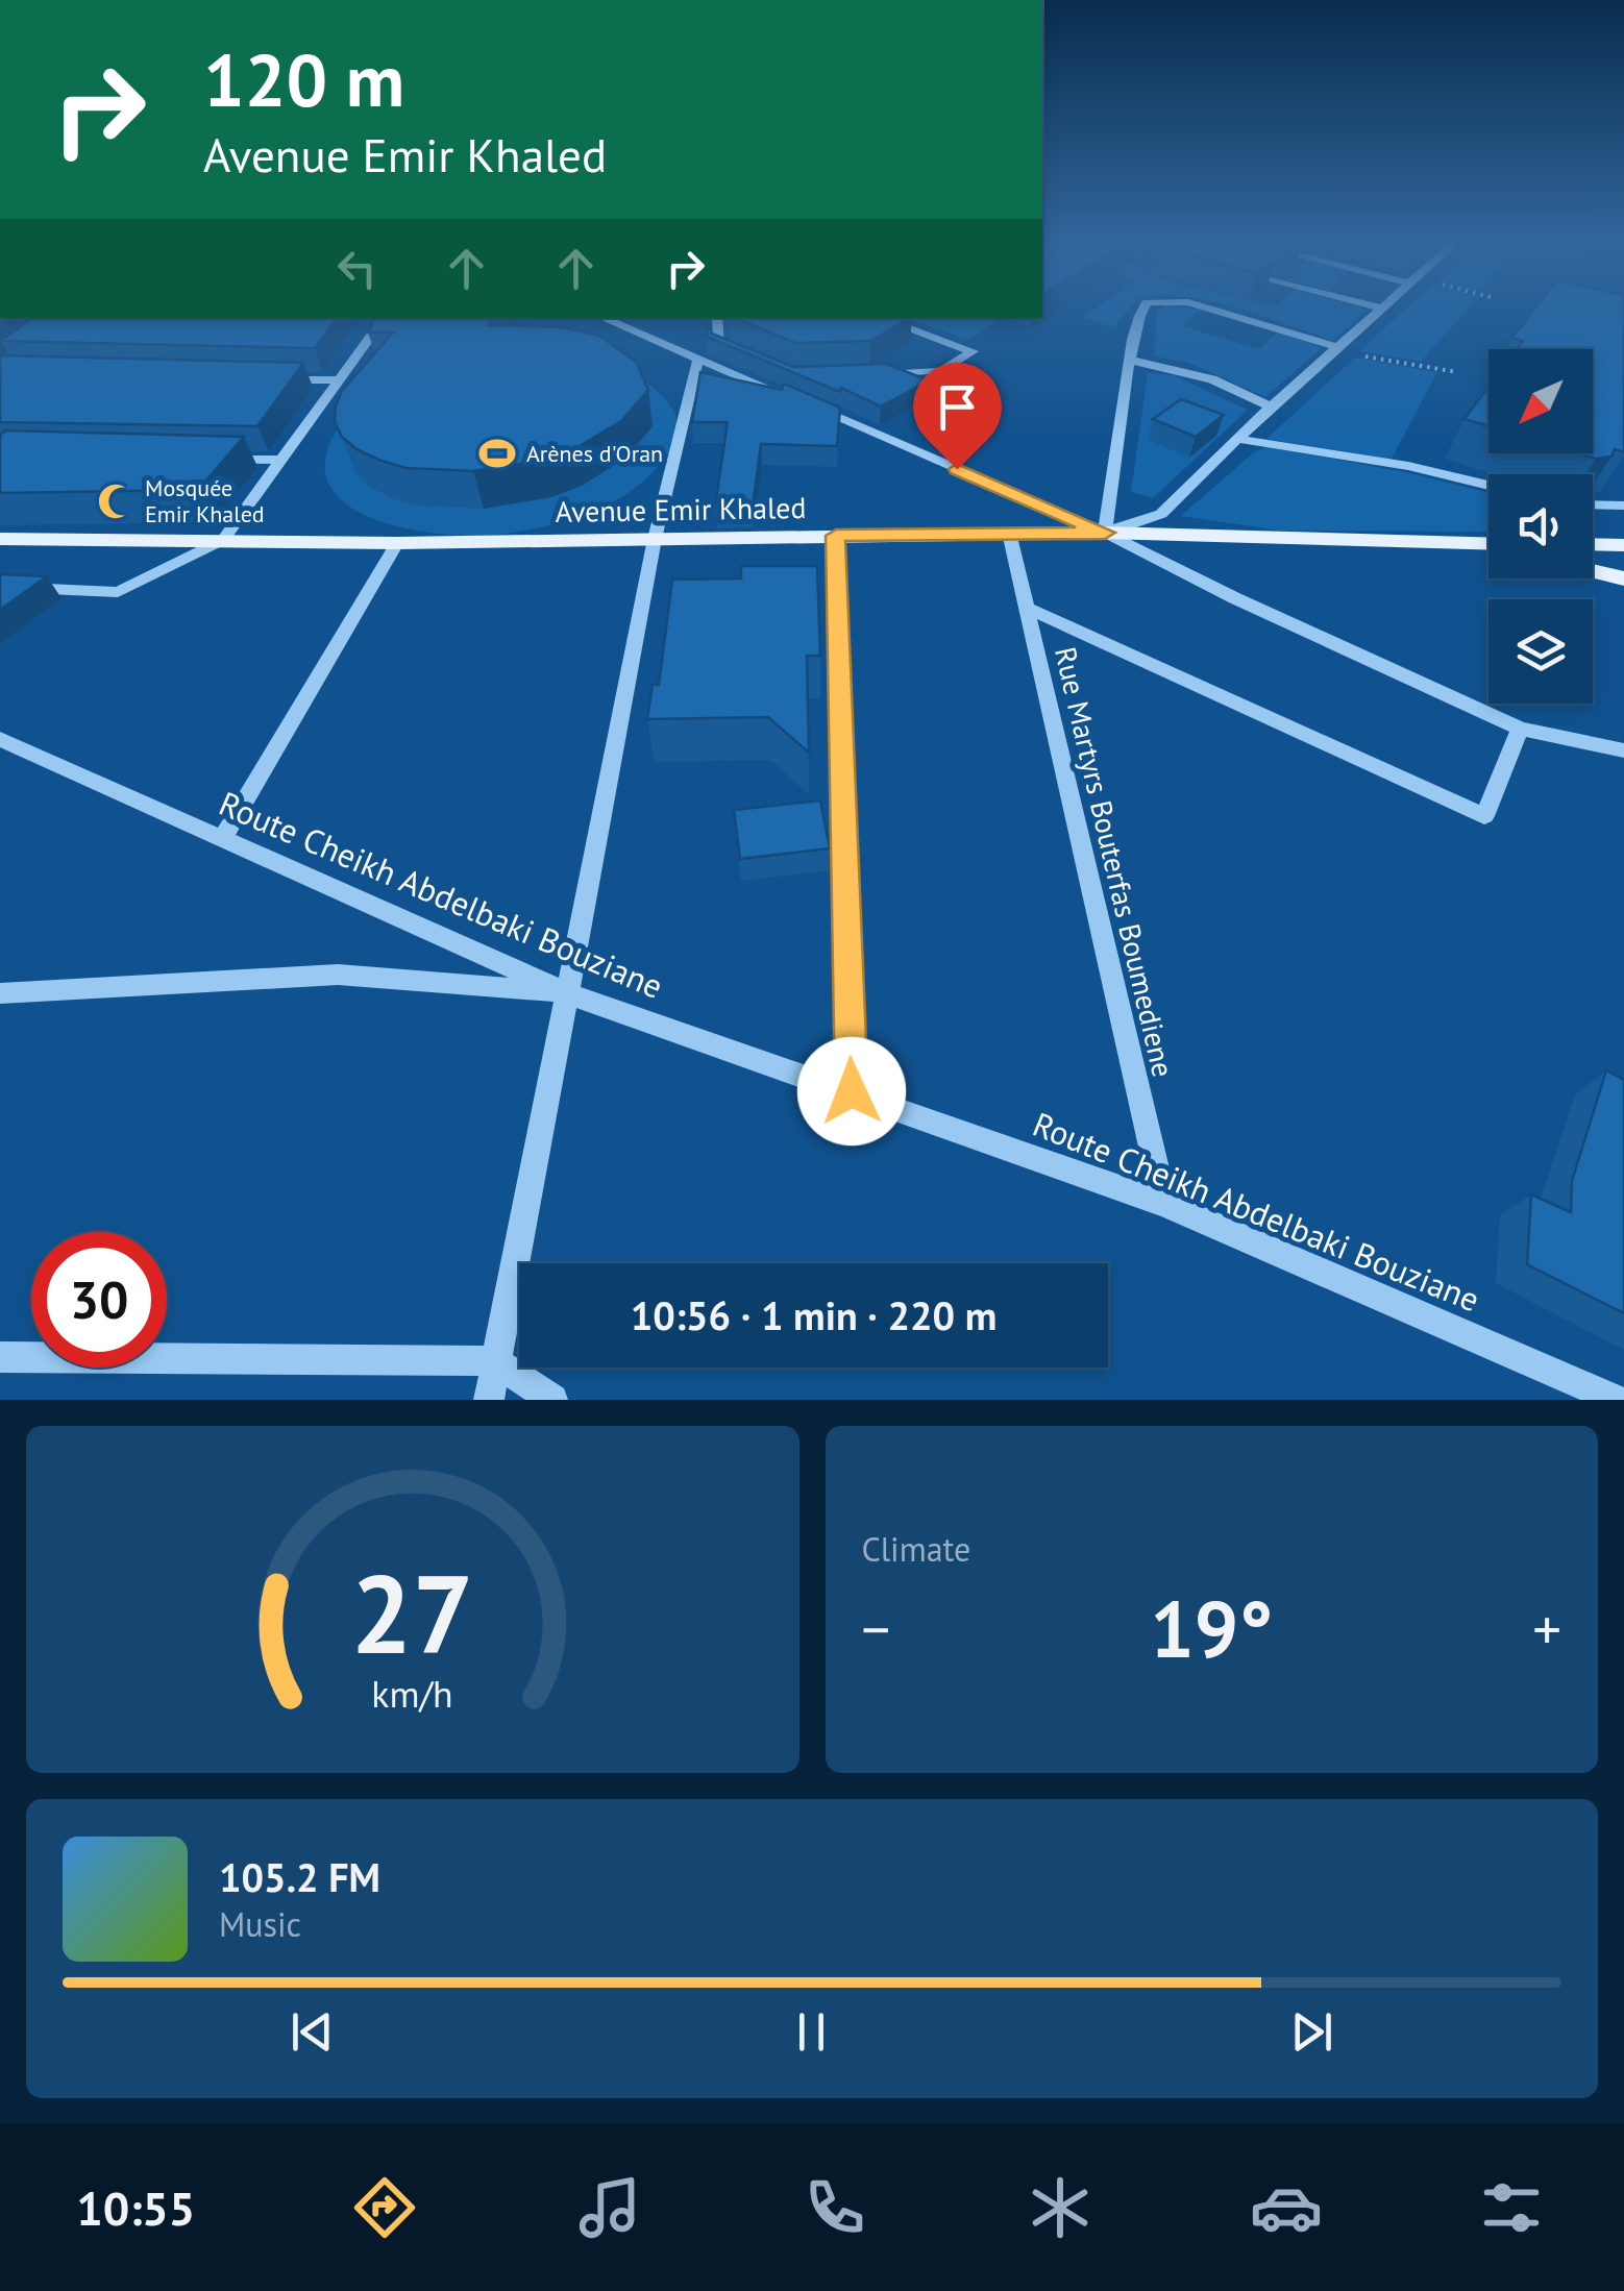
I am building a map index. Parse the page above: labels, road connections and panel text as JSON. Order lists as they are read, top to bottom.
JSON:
{
  "streets": {
    "main road": ["Avenue Emir Khaled"],
    "street": ["Rue Martyrs Bouterfas Boumediene", "Route Cheikh Abdelbaki Bouziane"]
  },
  "crossings": [
    ["Avenue Emir Khaled", "Rue Martyrs Bouterfas Boumediene"],
    ["Rue Martyrs Bouterfas Boumediene", "Route Cheikh Abdelbaki Bouziane"]
  ],
  "places": {
    "sports": ["Arènes d'Oran"],
    "mosque": ["Mosquée Emir Khaled"]
  },
  "north": "bottom left",
  "page": {
    "turn": ["120 m", "Avenue Emir Khaled"],
    "limit": "30",
    "trip": "10:56 · 1 min · 220 m",
    "tile": "Climate",
    "heat": ["−", "19°", "+"],
    "song": ["105.2 FM", "Music"],
    "tabs": "10:55",
    "gauge": ["27", "km/h"]
  }
}
